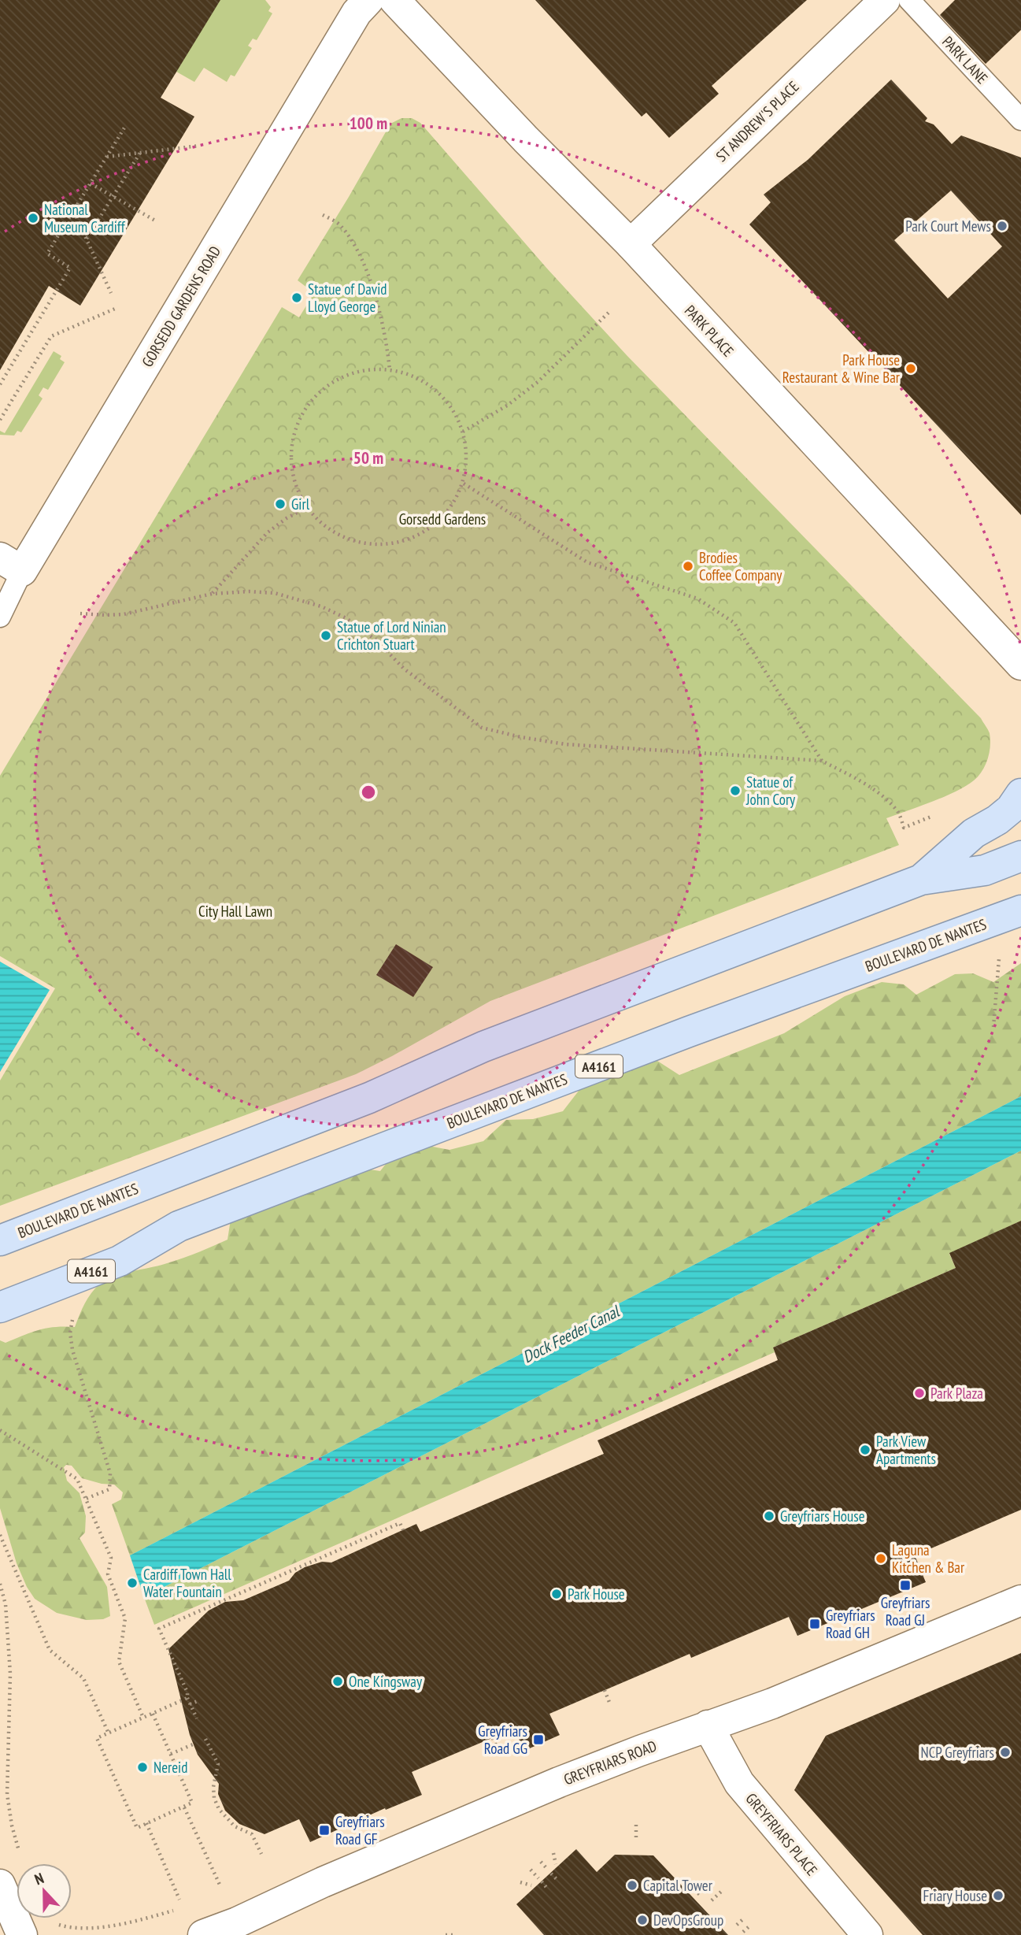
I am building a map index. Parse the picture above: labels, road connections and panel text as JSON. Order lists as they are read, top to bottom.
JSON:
{
  "streets": {
    "main road": ["BOULEVARD DE NANTES", "A4161"],
    "street": [
      "ST ANDREW'S PLACE",
      "GORSEDD GARDENS ROAD",
      "PARK PLACE",
      "GREYFRIARS ROAD",
      "GREYFRIARS PLACE"
    ],
    "lane": ["PARK LANE"]
  },
  "crossings": [
    ["ST ANDREW'S PLACE", "PARK PLACE"],
    ["GREYFRIARS ROAD", "GREYFRIARS PLACE"]
  ],
  "water": ["Dock Feeder Canal"],
  "parks": ["Gorsedd Gardens", "City Hall Lawn"],
  "places": {
    "other": [
      "National Museum Cardiff",
      "Park Court Mews",
      "Statue of David Lloyd George",
      "Park House Restaurant & Wine Bar",
      "Girl",
      "Brodies Coffee Company",
      "Statue of Lord Ninian Crichton Stuart",
      "Statue of John Cory",
      "Park Plaza",
      "Park View Apartments",
      "Greyfriars House",
      "Laguna Kitchen & Bar",
      "Cardiff Town Hall Water Fountain",
      "Park House",
      "One Kingsway",
      "NCP Greyfriars",
      "Nereid",
      "Capital Tower",
      "Friary House",
      "DevOpsGroup"
    ],
    "transit": [
      "Greyfriars Road GJ",
      "Greyfriars Road GH",
      "Greyfriars Road GG",
      "Greyfriars Road GF"
    ]
  },
  "north": "top",
  "rings": ["100 m", "50 m"]
}
